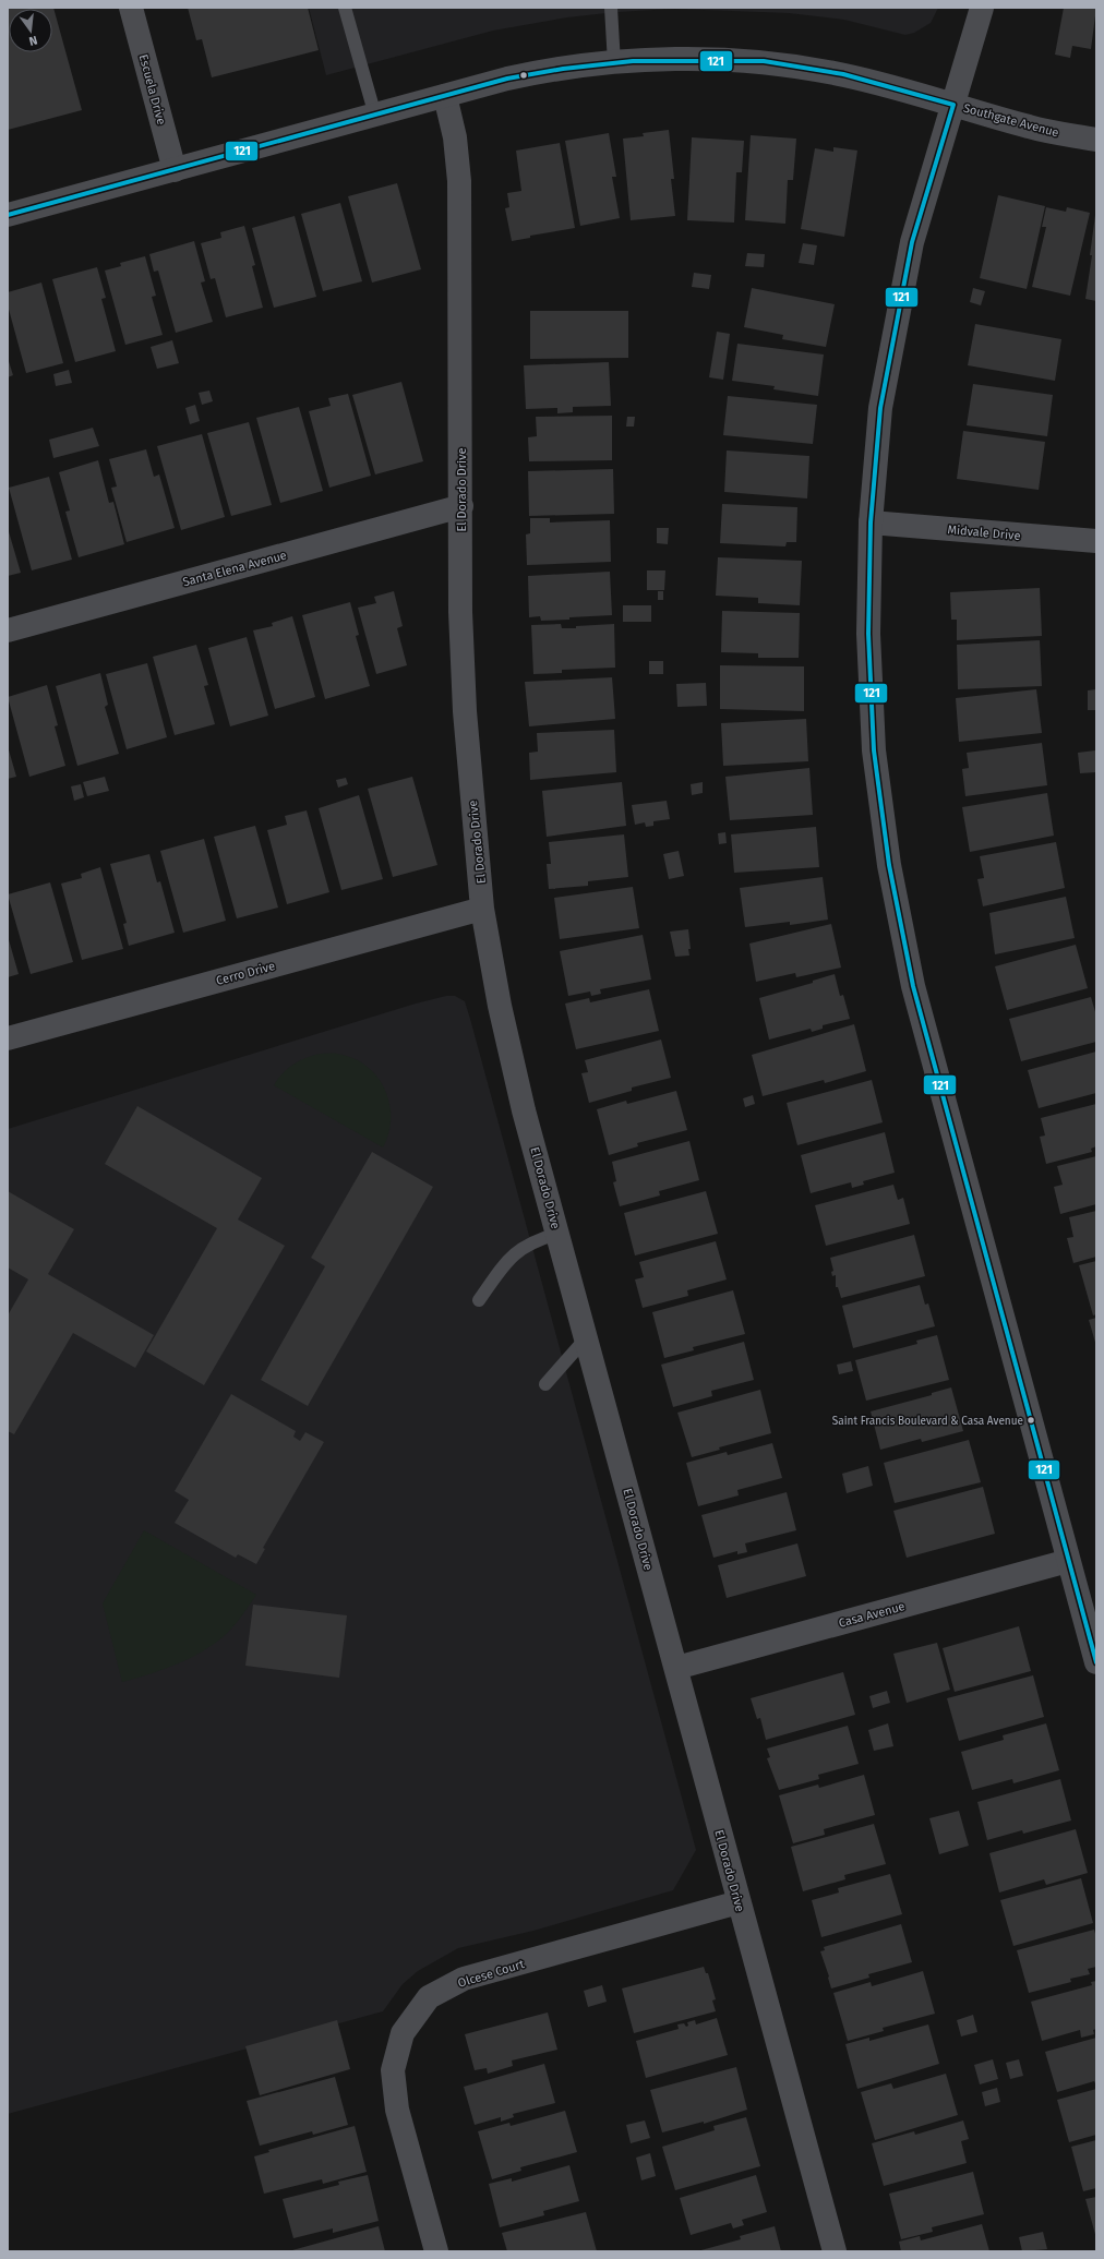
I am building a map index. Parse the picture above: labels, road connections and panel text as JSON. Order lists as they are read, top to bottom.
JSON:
{
  "streets": {
    "street": [
      "Escuela Drive",
      "Southgate Avenue",
      "El Dorado Drive",
      "Midvale Drive",
      "Santa Elena Avenue",
      "Cerro Drive",
      "Casa Avenue",
      "Olcese Court"
    ]
  },
  "crossings": [
    ["Escuela Drive", "Southgate Avenue"],
    ["Southgate Avenue", "El Dorado Drive"],
    ["El Dorado Drive", "Santa Elena Avenue"],
    ["El Dorado Drive", "Cerro Drive"],
    ["El Dorado Drive", "Casa Avenue"],
    ["El Dorado Drive", "Olcese Court"]
  ],
  "places": ["Saint Francis Boulevard & Casa Avenue"],
  "lines": ["transit line 121"],
  "north": "bottom"
}
